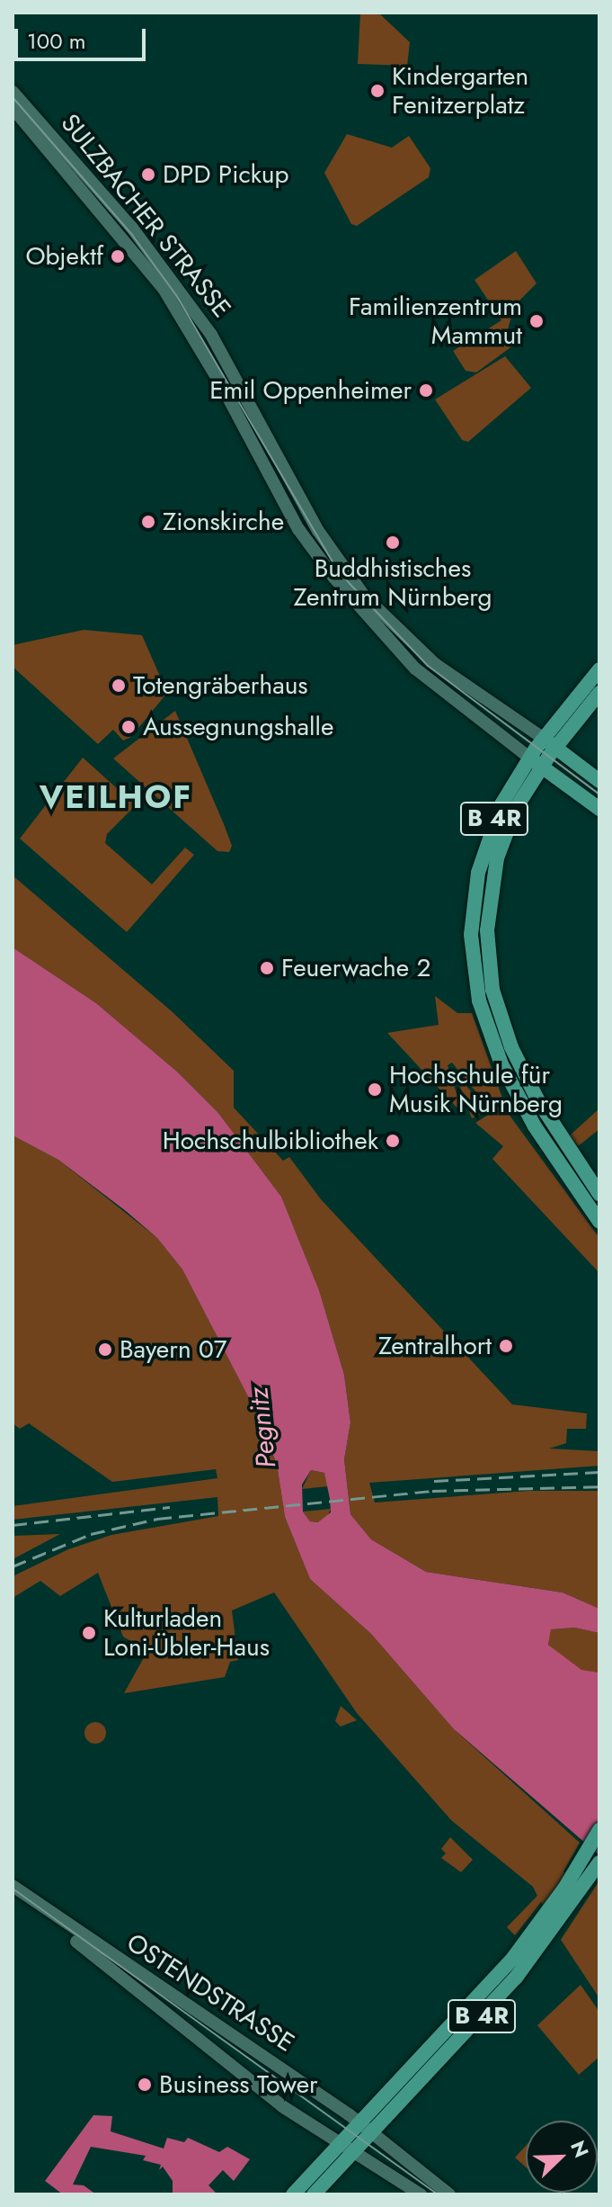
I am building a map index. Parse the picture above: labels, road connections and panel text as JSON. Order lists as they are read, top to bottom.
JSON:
{
  "streets": {
    "main road": ["SULZBACHER STRASSE", "B 4R", "OSTENDSTRASSE"]
  },
  "crossings": [
    ["B 4R", "OSTENDSTRASSE"]
  ],
  "districts": ["VEILHOF"],
  "water": ["Pegnitz"],
  "places": [
    "Kindergarten Fenitzerplatz",
    "DPD Pickup",
    "Objektf",
    "Familienzentrum Mammut",
    "Emil Oppenheimer",
    "Zionskirche",
    "Buddhistisches Zentrum Nürnberg",
    "Totengräberhaus",
    "Aussegnungshalle",
    "Feuerwache 2",
    "Hochschule für Musik Nürnberg",
    "Hochschulbibliothek",
    "Zentralhort",
    "Bayern 07",
    "Kulturladen Loni-Übler-Haus",
    "Business Tower"
  ],
  "scale_bar": "100 m",
  "north": "top right"
}
